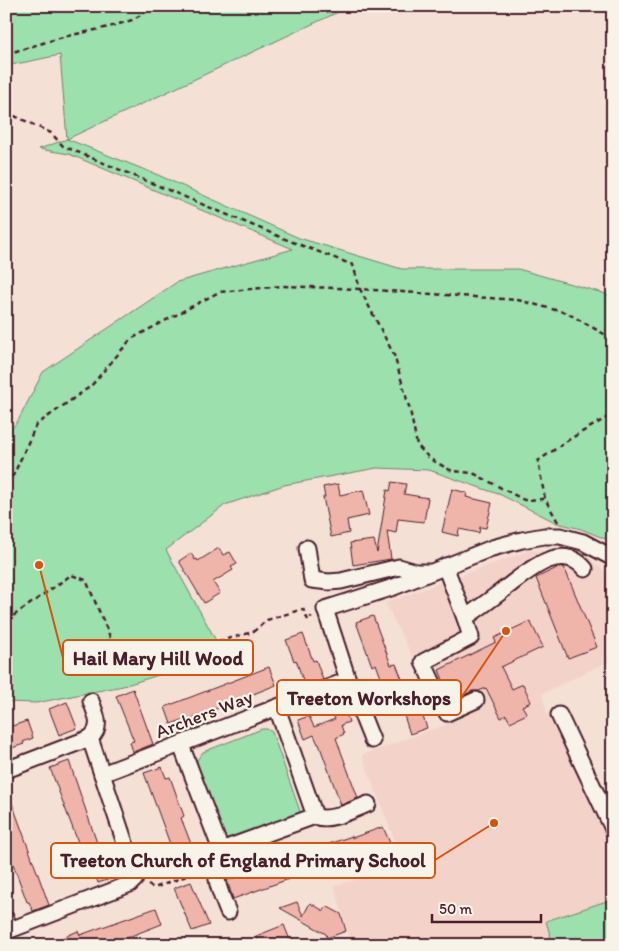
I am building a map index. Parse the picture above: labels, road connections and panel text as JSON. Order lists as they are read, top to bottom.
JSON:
{
  "streets": {
    "street": ["Archers Way"]
  },
  "places": ["Hail Mary Hill Wood", "Treeton Workshops", "Treeton Church of England Primary School"],
  "scale_bar": "50 m"
}
